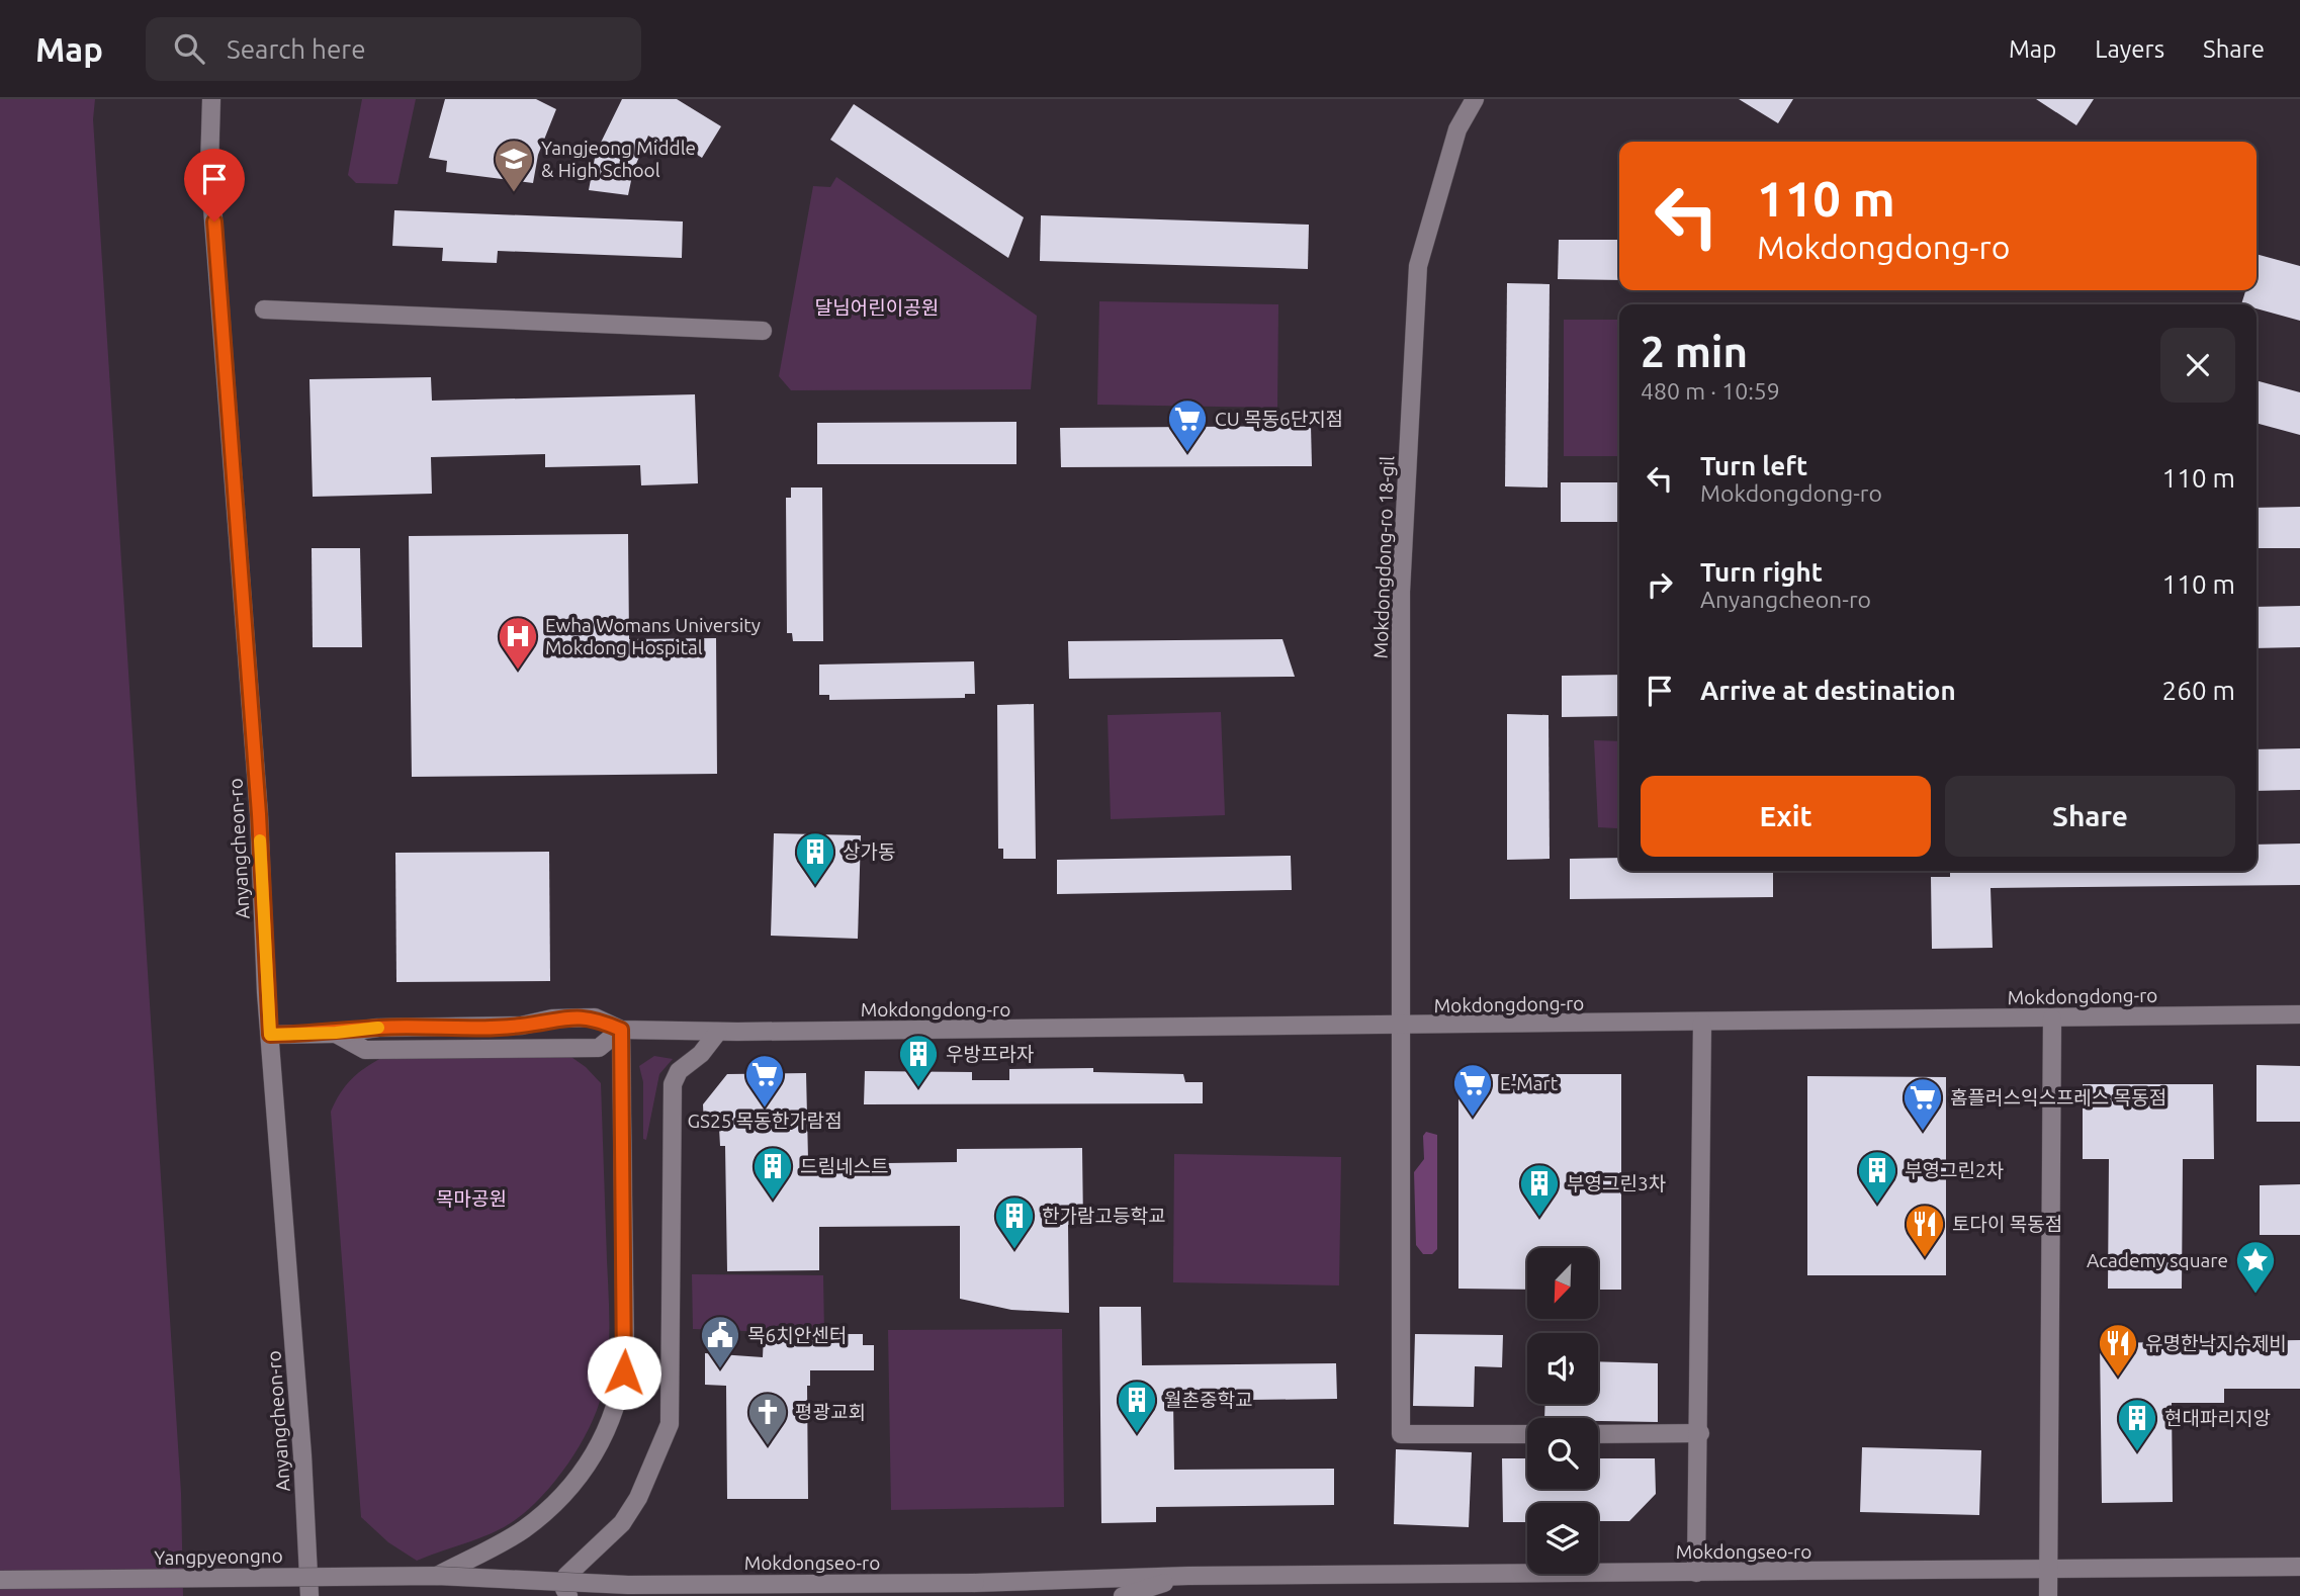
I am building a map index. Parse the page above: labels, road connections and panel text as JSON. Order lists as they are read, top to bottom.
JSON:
{
  "streets": {
    "main road": [
      "Mokdongdong-ro 18-gil",
      "Anyangcheon-ro",
      "Mokdongdong-ro",
      "Mokdongseo-ro",
      "Yangpyeongno"
    ]
  },
  "crossings": [
    ["Mokdongdong-ro 18-gil", "Mokdongdong-ro"],
    ["Anyangcheon-ro", "Mokdongdong-ro"],
    ["Mokdongseo-ro", "Yangpyeongno"]
  ],
  "parks": ["달님어린이공원", "목마공원"],
  "places": {
    "school or university": ["Yangjeong Middle & High School"],
    "supermarket": [
      "CU 목동6단지점",
      "GS25 목동한가람점",
      "E-Mart",
      "홈플러스익스프레스 목동점"
    ],
    "hospital": ["Ewha Womans University Mokdong Hospital"],
    "building": [
      "상가동",
      "우방프라자",
      "드림네스트",
      "부영그린2차",
      "부영그린3차",
      "한가람고등학교",
      "월촌중학교",
      "현대파리지앙"
    ],
    "restaurant": ["토다이 목동점", "유명한낙지수제비"],
    "place": ["Academy square"],
    "public building": ["목6치안센터"],
    "church": ["평광교회"]
  },
  "north": "bottom left",
  "page": {
    "header": "Map",
    "search": "Search here",
    "nav": ["Map", "Layers", "Share"],
    "turn": ["110 m", "Mokdongdong-ro"],
    "heading": ["2 min", "480 m · 10:59"],
    "list": [
      {
        "name": "Turn left",
        "note": "Mokdongdong-ro",
        "value": "110 m"
      },
      {
        "name": "Turn right",
        "note": "Anyangcheon-ro",
        "value": "110 m"
      },
      {
        "name": "Arrive at destination",
        "value": "260 m"
      }
    ],
    "buttons": ["Exit", "Share"]
  }
}
